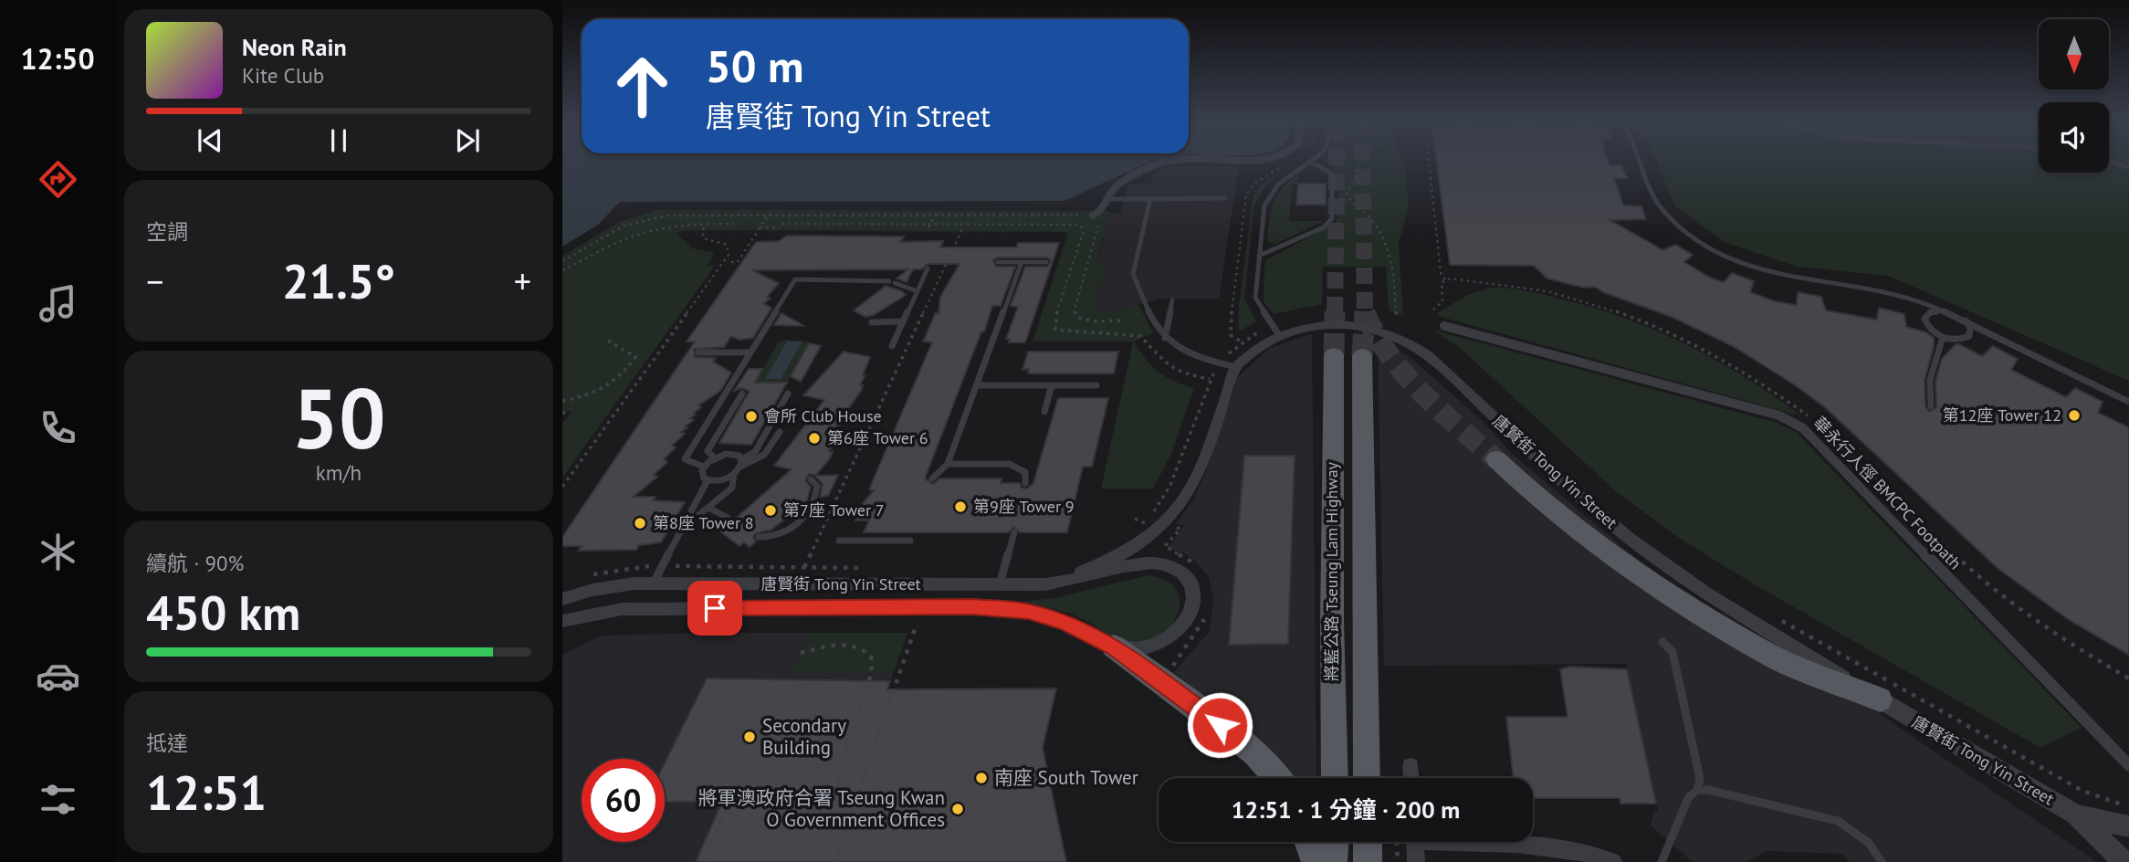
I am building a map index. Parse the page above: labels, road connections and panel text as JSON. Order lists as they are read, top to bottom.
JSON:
{
  "streets": {
    "main road": ["將藍公路 Tseung Lam Highway"],
    "street": ["唐賢街 Tong Yin Street", "華永行人徑 BMCPC Footpath"]
  },
  "places": [
    "第12座 Tower 12",
    "會所 Club House",
    "第6座 Tower 6",
    "第9座 Tower 9",
    "第7座 Tower 7",
    "第8座 Tower 8",
    "Secondary Building",
    "南座 South Tower",
    "將軍澳政府合署 Tseung Kwan O Government Offices"
  ],
  "north": "bottom",
  "page": {
    "tabs": "12:50",
    "turn": ["50 m", "唐賢街 Tong Yin Street"],
    "song": ["Neon Rain", "Kite Club"],
    "tile": [
      "空調",
      ["50", "km/h"],
      ["續航 · 90%", "450 km"],
      ["抵達", "12:51"]
    ],
    "heat": ["−", "21.5°", "+"],
    "limit": "60",
    "trip": "12:51 · 1 分鐘 · 200 m"
  }
}
